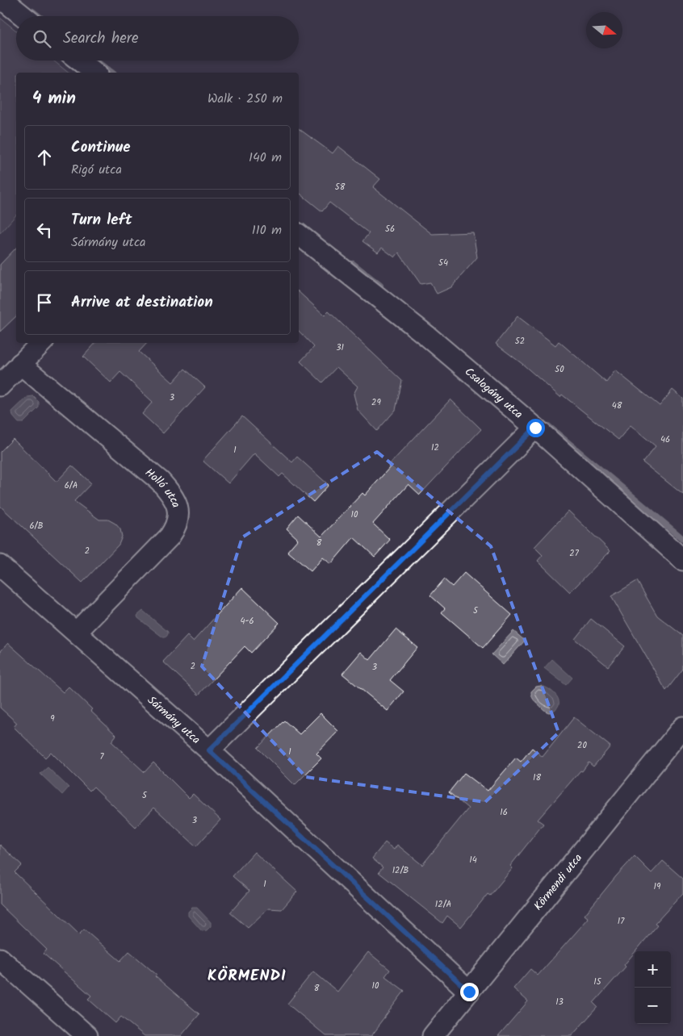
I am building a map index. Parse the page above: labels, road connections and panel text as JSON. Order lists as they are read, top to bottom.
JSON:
{
  "streets": {
    "street": [
      "Csalogány utca",
      "Holló utca",
      "Sármány utca",
      "Körmendi utca"
    ]
  },
  "crossings": [
    ["Holló utca", "Sármány utca"],
    ["Sármány utca", "Körmendi utca"]
  ],
  "districts": ["KÖRMENDI"],
  "house_numbers": [
    "58",
    "56",
    "54",
    "52",
    "31",
    "50",
    "3",
    "29",
    "48",
    "46",
    "12",
    "1",
    "6/A",
    "10",
    "6/B",
    "8",
    "2",
    "27",
    "5",
    "4-6",
    "2",
    "3",
    "9",
    "20",
    "1",
    "7",
    "18",
    "5",
    "16",
    "3",
    "14",
    "12/B",
    "1",
    "19",
    "12/A",
    "17",
    "15",
    "10",
    "8",
    "13"
  ],
  "north": "right",
  "page": {
    "search": "Search here",
    "heading": ["4 min", "Walk · 250 m"],
    "list": [
      ["Continue", "Rigó utca", "140 m"],
      ["Turn left", "Sármány utca", "110 m"],
      "Arrive at destination"
    ],
    "map_buttons": ["+", "−"]
  }
}
